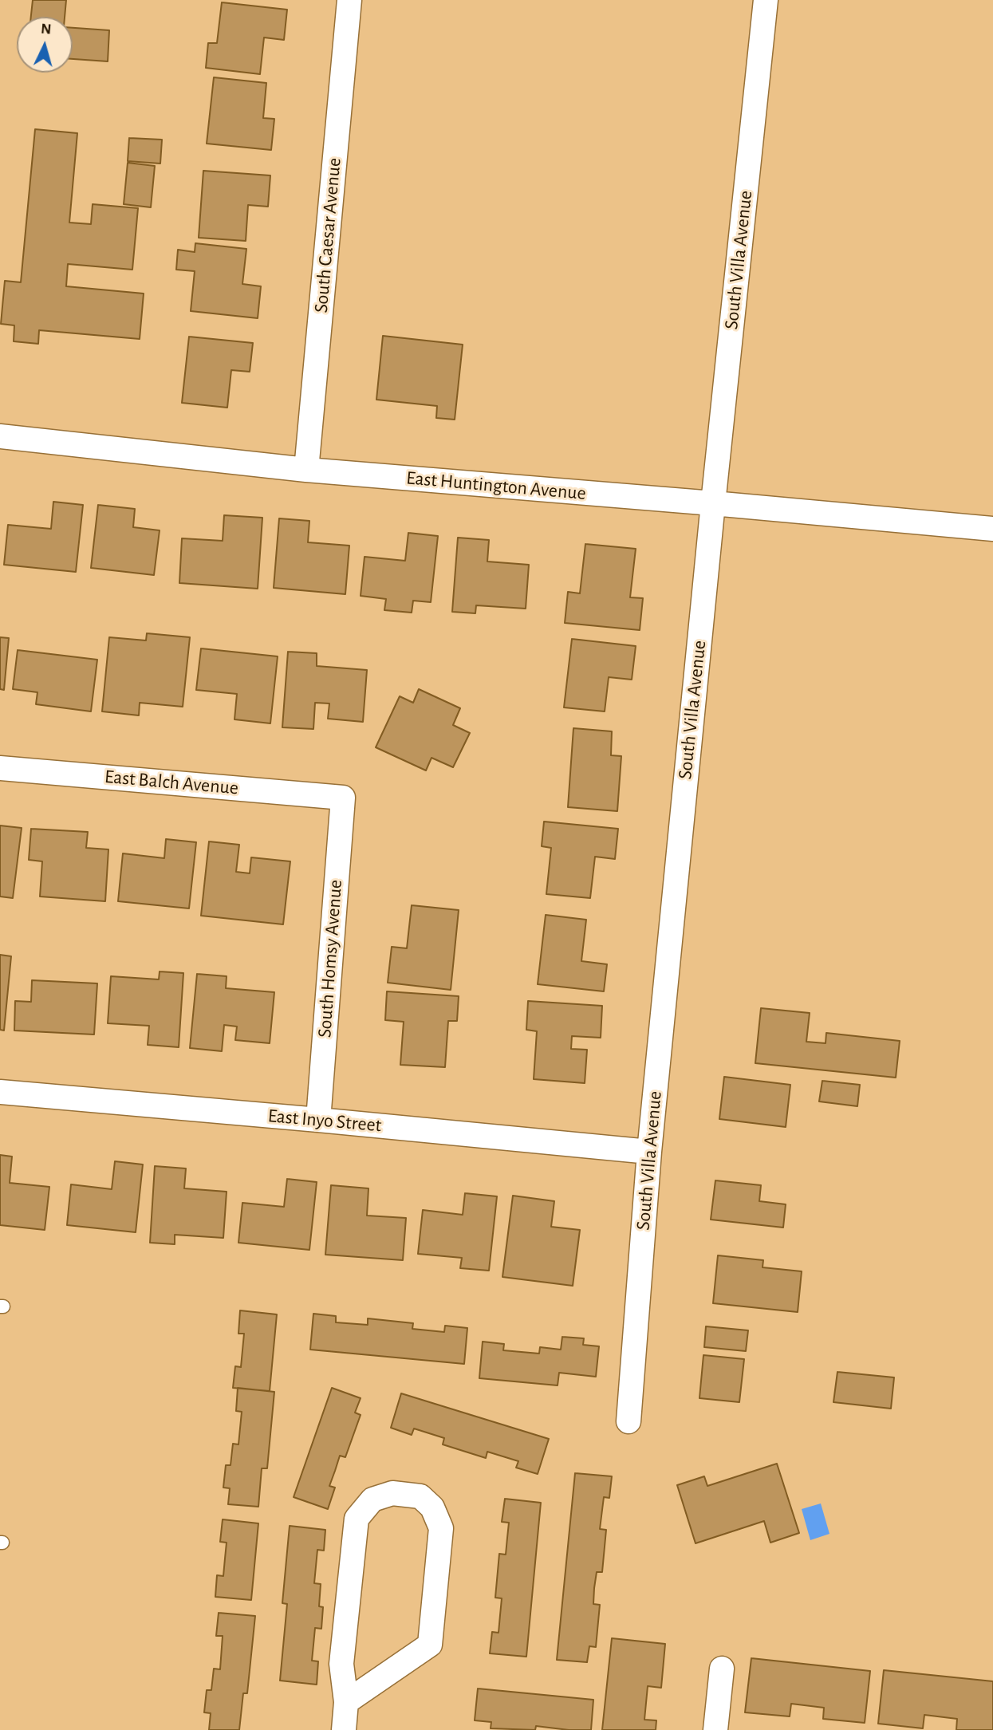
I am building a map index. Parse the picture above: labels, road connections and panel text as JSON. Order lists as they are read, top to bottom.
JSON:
{
  "streets": {
    "street": [
      "South Caesar Avenue",
      "South Villa Avenue",
      "East Huntington Avenue",
      "East Balch Avenue",
      "South Homsy Avenue",
      "East Inyo Street"
    ]
  },
  "crossings": [
    ["South Caesar Avenue", "East Huntington Avenue"],
    ["South Villa Avenue", "East Huntington Avenue"],
    ["South Villa Avenue", "East Inyo Street"],
    ["East Balch Avenue", "South Homsy Avenue"],
    ["South Homsy Avenue", "East Inyo Street"]
  ],
  "north": "top"
}
